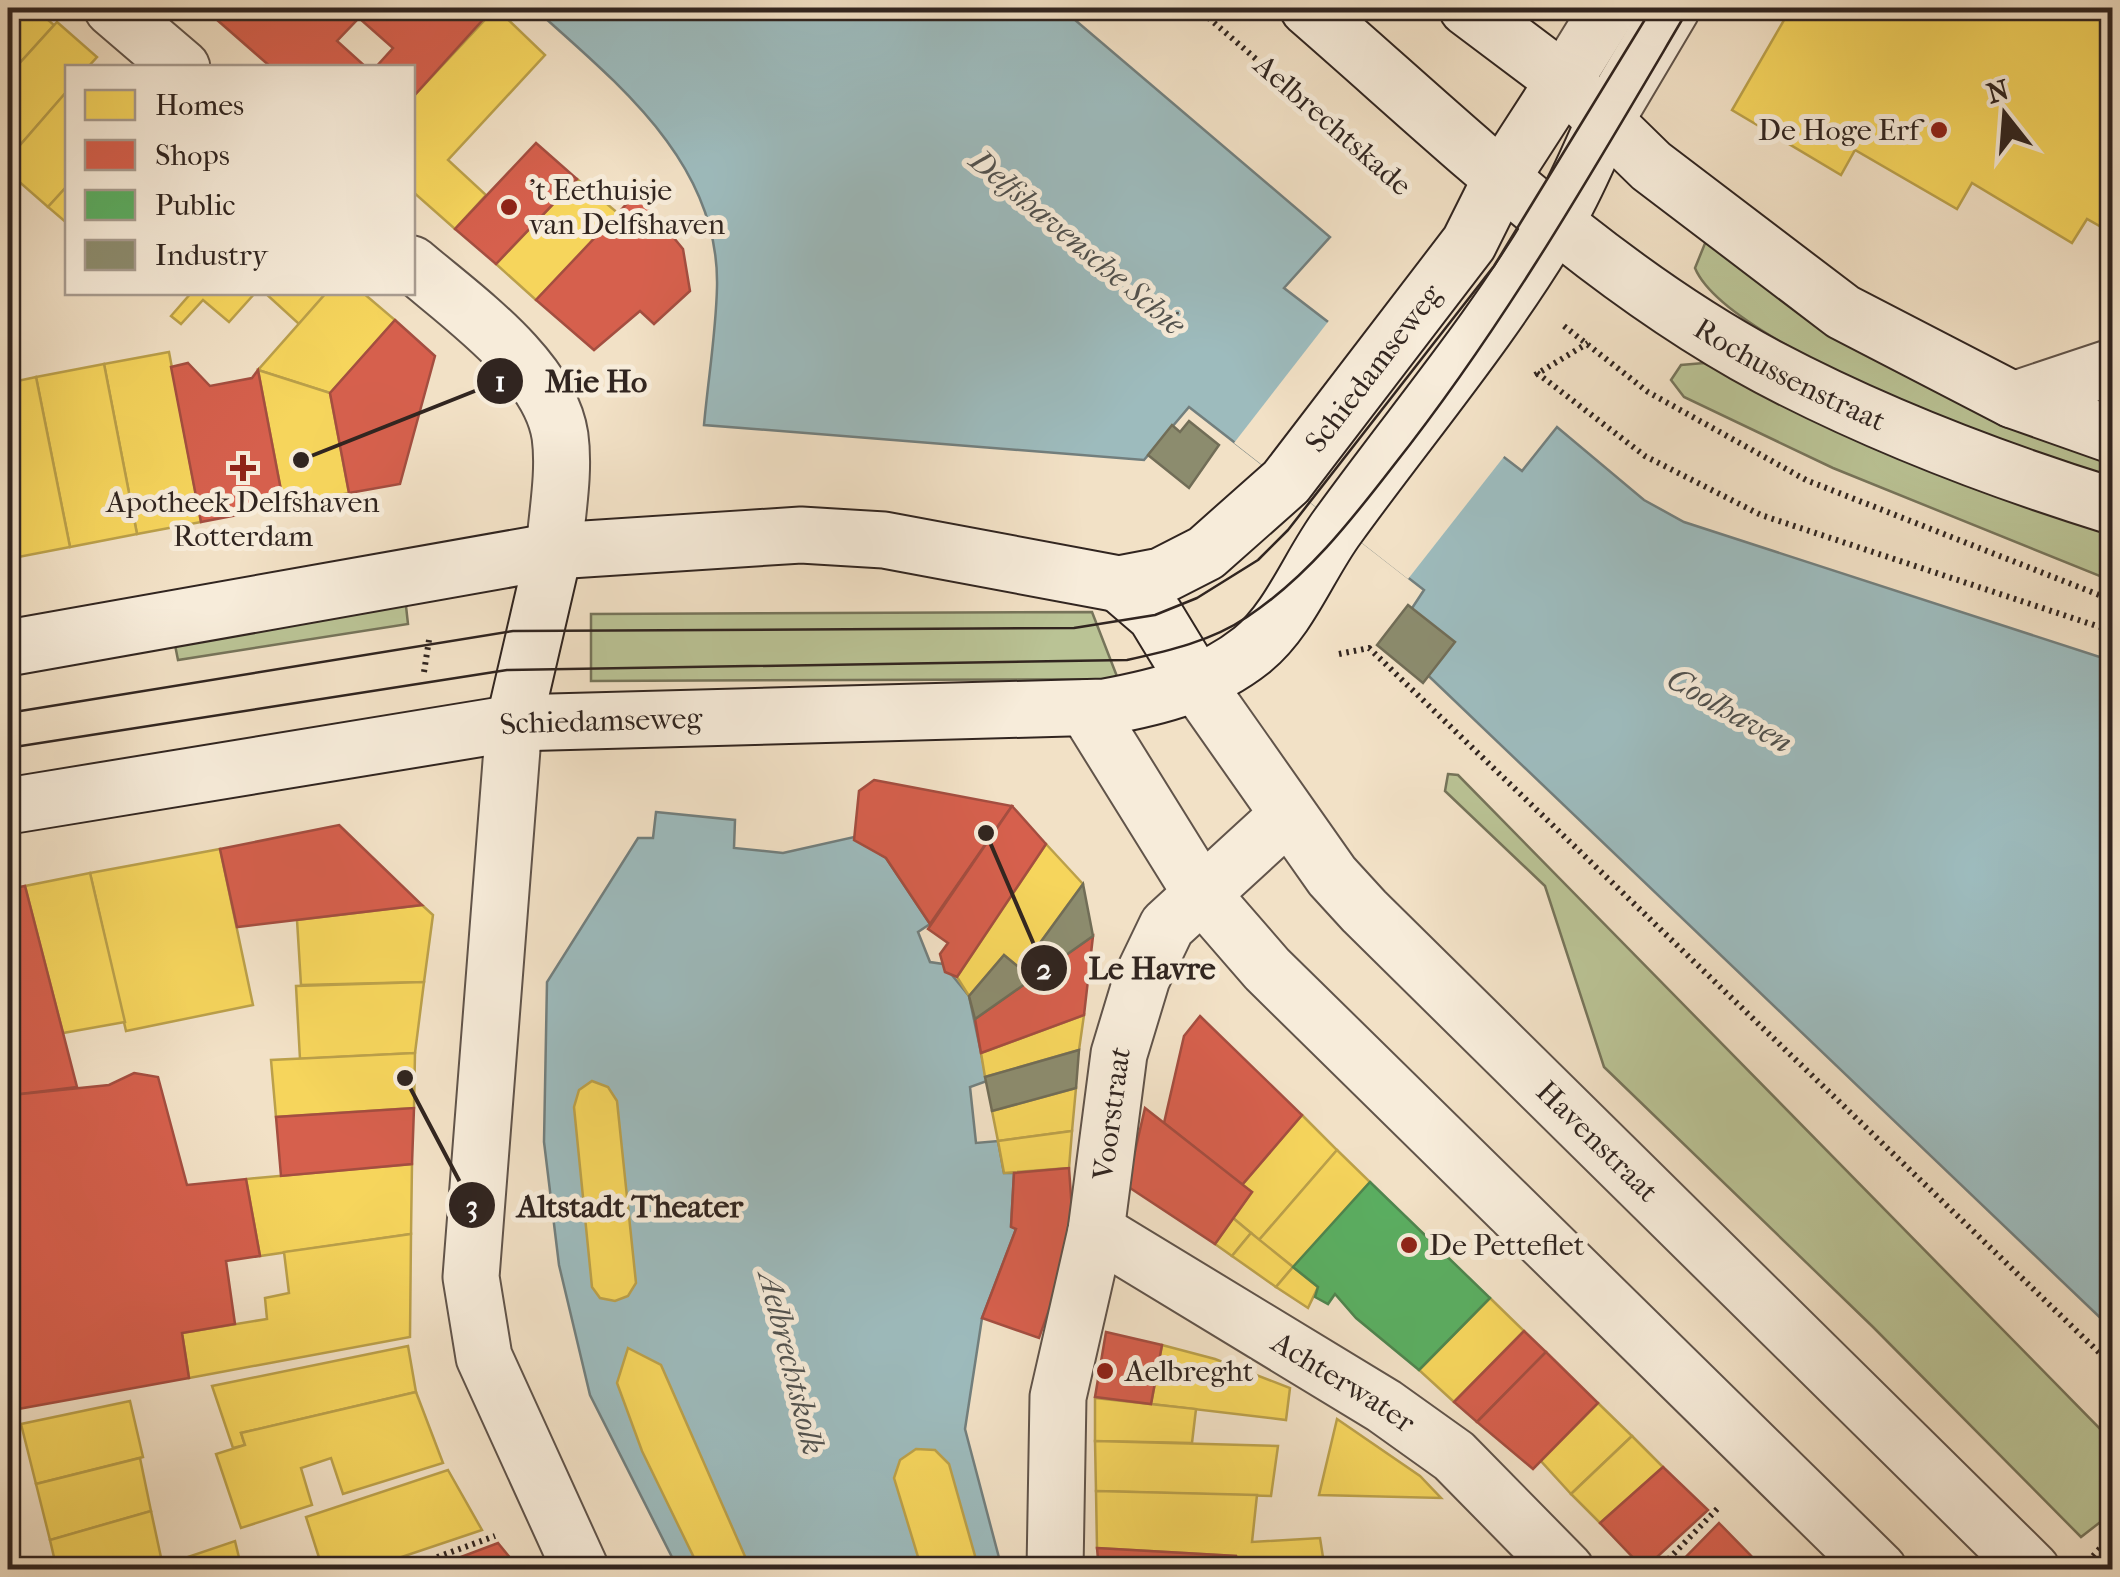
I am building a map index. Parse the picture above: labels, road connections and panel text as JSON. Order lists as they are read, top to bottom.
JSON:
{
  "streets": {
    "street": [
      "Schiedamseweg",
      "Rochussenstraat",
      "Voorstraat",
      "Havenstraat",
      "Achterwater"
    ],
    "path": ["Aelbrechtskade"]
  },
  "crossings": [
    ["Schiedamseweg", "Rochussenstraat"],
    ["Schiedamseweg", "Havenstraat"],
    ["Voorstraat", "Havenstraat"],
    ["Voorstraat", "Achterwater"]
  ],
  "water": ["Delfshavensche Schie", "Coolhaven", "Aelbrechtskolk"],
  "places": {
    "other": [
      "De Hoge Erf",
      "'t Eethuisje van Delfshaven",
      "Mie Ho",
      "Le Havre",
      "Altstadt Theater",
      "De Petteflet",
      "Aelbreght"
    ],
    "health": ["Apotheek Delfshaven Rotterdam"]
  },
  "legend": [
    "Homes",
    "Shops",
    "Public",
    "Industry"
  ],
  "north": "top"
}
